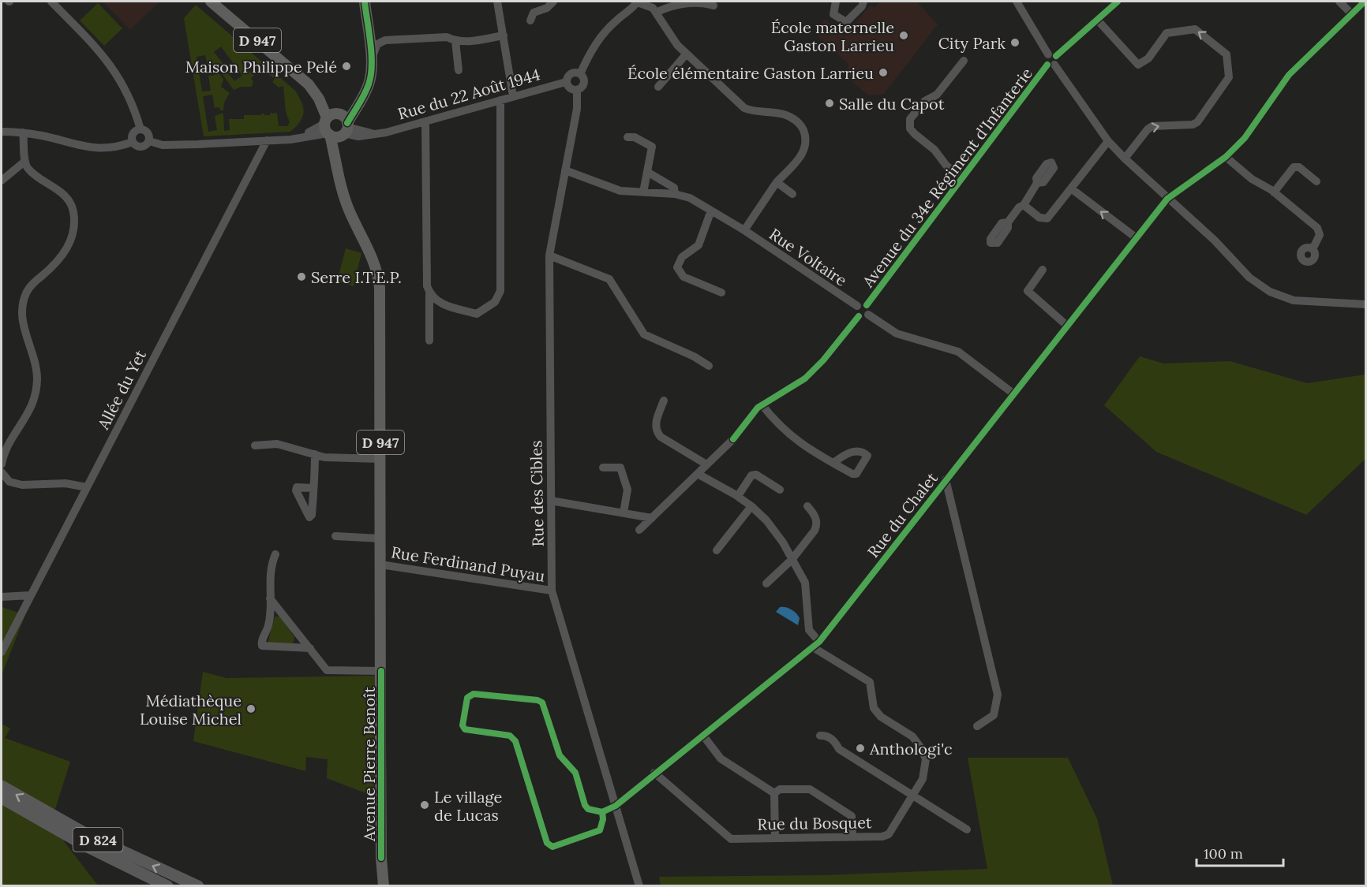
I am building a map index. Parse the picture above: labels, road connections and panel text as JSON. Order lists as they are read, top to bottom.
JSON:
{
  "streets": {
    "highway": ["D 824"],
    "main road": ["D 947", "Avenue Pierre Benoît"],
    "street": [
      "Rue du 22 Août 1944",
      "Avenue du 34e Régiment d'Infanterie",
      "Rue Voltaire",
      "Allée du Yet",
      "Rue des Cibles",
      "Rue du Chalet",
      "Rue Ferdinand Puyau",
      "Rue du Bosquet"
    ]
  },
  "crossings": [
    ["D 947", "Rue du 22 Août 1944"],
    ["D 947", "Avenue Pierre Benoît"],
    ["Rue du 22 Août 1944", "Rue des Cibles"],
    ["Rue du 22 Août 1944", "Avenue Pierre Benoît"],
    ["Avenue du 34e Régiment d'Infanterie", "Rue Voltaire"],
    ["Rue Voltaire", "Rue des Cibles"],
    ["Rue des Cibles", "Rue du Chalet"],
    ["Rue des Cibles", "Rue Ferdinand Puyau"],
    ["Rue du Chalet", "Rue du Bosquet"],
    ["Rue Ferdinand Puyau", "Avenue Pierre Benoît"]
  ],
  "places": [
    "École maternelle Gaston Larrieu",
    "City Park",
    "Maison Philippe Pelé",
    "École élémentaire Gaston Larrieu",
    "Salle du Capot",
    "Serre I.T.E.P.",
    "Médiathèque Louise Michel",
    "Anthologi'c",
    "Le village de Lucas"
  ],
  "scale_bar": "100 m"
}
